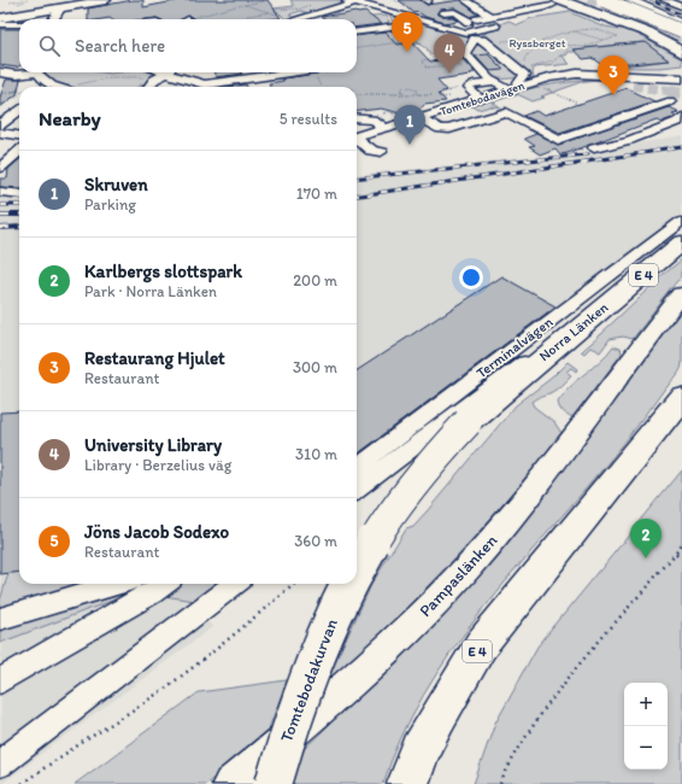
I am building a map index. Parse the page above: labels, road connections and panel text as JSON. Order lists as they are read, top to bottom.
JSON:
{
  "streets": {
    "highway": ["E 4", "Norra Länken", "Tomtebodakurvan"],
    "main road": ["Pampaslänken"],
    "street": ["Tomtebodavägen", "Terminalvägen"]
  },
  "crossings": [
    ["Norra Länken", "Terminalvägen"],
    ["Norra Länken", "Tomtebodakurvan"]
  ],
  "parks": ["Ryssberget"],
  "page": {
    "pins": [
      "5",
      "4",
      "3",
      "1",
      "2"
    ],
    "search": "Search here",
    "heading": ["Nearby", "5 results"],
    "list": [
      {
        "mark": "1",
        "name": "Skruven",
        "note": "Parking",
        "value": "170 m"
      },
      {
        "mark": "2",
        "name": "Karlbergs slottspark",
        "note": "Park · Norra Länken",
        "value": "200 m"
      },
      {
        "mark": "3",
        "name": "Restaurang Hjulet",
        "note": "Restaurant",
        "value": "300 m"
      },
      {
        "mark": "4",
        "name": "University Library",
        "note": "Library · Berzelius väg",
        "value": "310 m"
      },
      {
        "mark": "5",
        "name": "Jöns Jacob Sodexo",
        "note": "Restaurant",
        "value": "360 m"
      }
    ],
    "map_buttons": ["+", "−"]
  }
}
